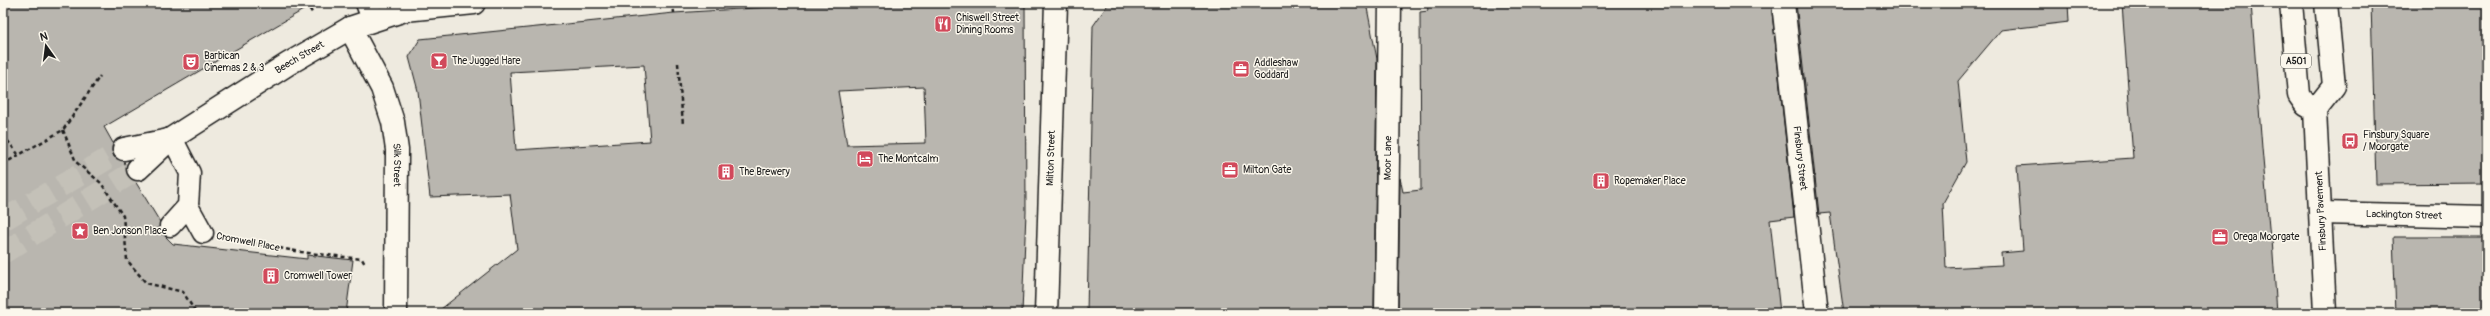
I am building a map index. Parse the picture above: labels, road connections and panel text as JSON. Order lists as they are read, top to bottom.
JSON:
{
  "streets": {
    "street": [
      "Beech Street",
      "A501",
      "Milton Street",
      "Moor Lane",
      "Finsbury Street",
      "Silk Street",
      "Finsbury Pavement",
      "Lackington Street"
    ],
    "lane": ["Cromwell Place"]
  },
  "crossings": [
    ["Beech Street", "Silk Street"],
    ["A501", "Finsbury Pavement"],
    ["Finsbury Pavement", "Lackington Street"]
  ],
  "places": {
    "restaurant": ["Chiswell Street Dining Rooms"],
    "bar": ["The Jugged Hare"],
    "theatre": ["Barbican Cinemas 2 & 3"],
    "office": ["Addleshaw Goddard", "Milton Gate", "Orega Moorgate"],
    "bus stop": ["Finsbury Square / Moorgate"],
    "hotel": ["The Montcalm"],
    "building": ["The Brewery", "Ropemaker Place", "Cromwell Tower"],
    "place": ["Ben Jonson Place"]
  },
  "north": "top"
}
